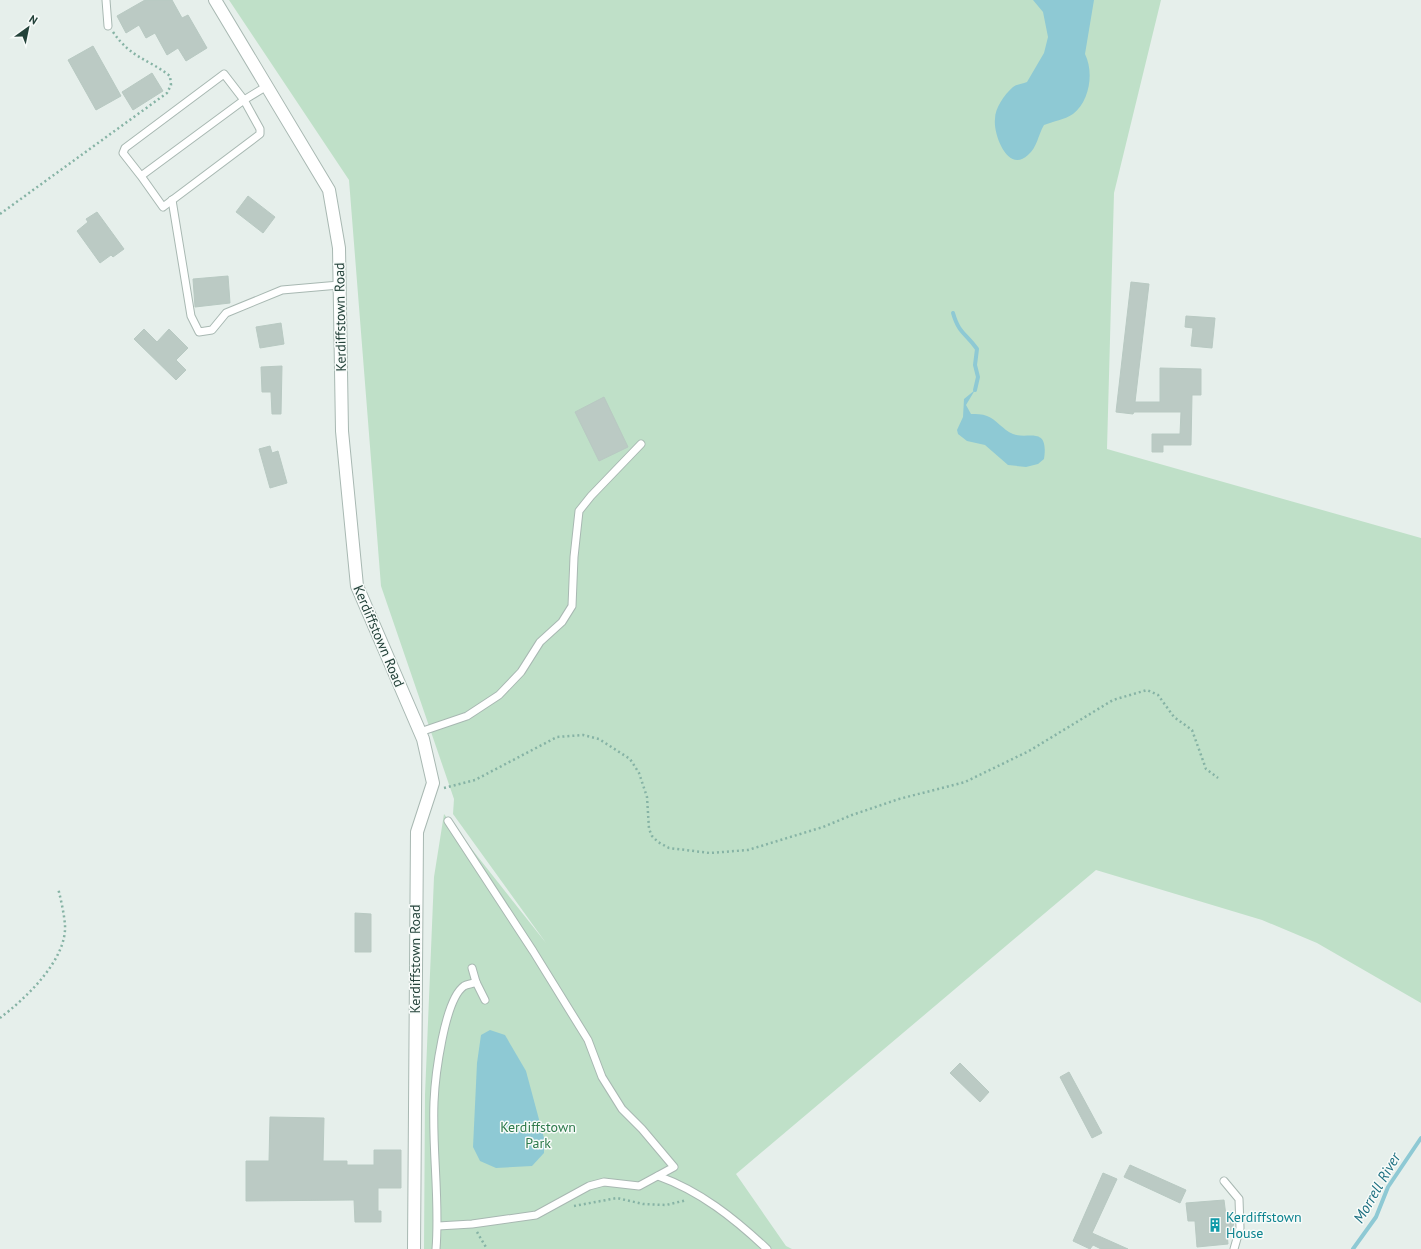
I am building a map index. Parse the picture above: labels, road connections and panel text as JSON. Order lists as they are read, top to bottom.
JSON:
{
  "streets": {
    "street": ["Kerdiffstown Road"]
  },
  "water": ["Morrell River"],
  "parks": ["Kerdiffstown Park"],
  "places": {
    "building": ["Kerdiffstown House"]
  },
  "north": "top right"
}
